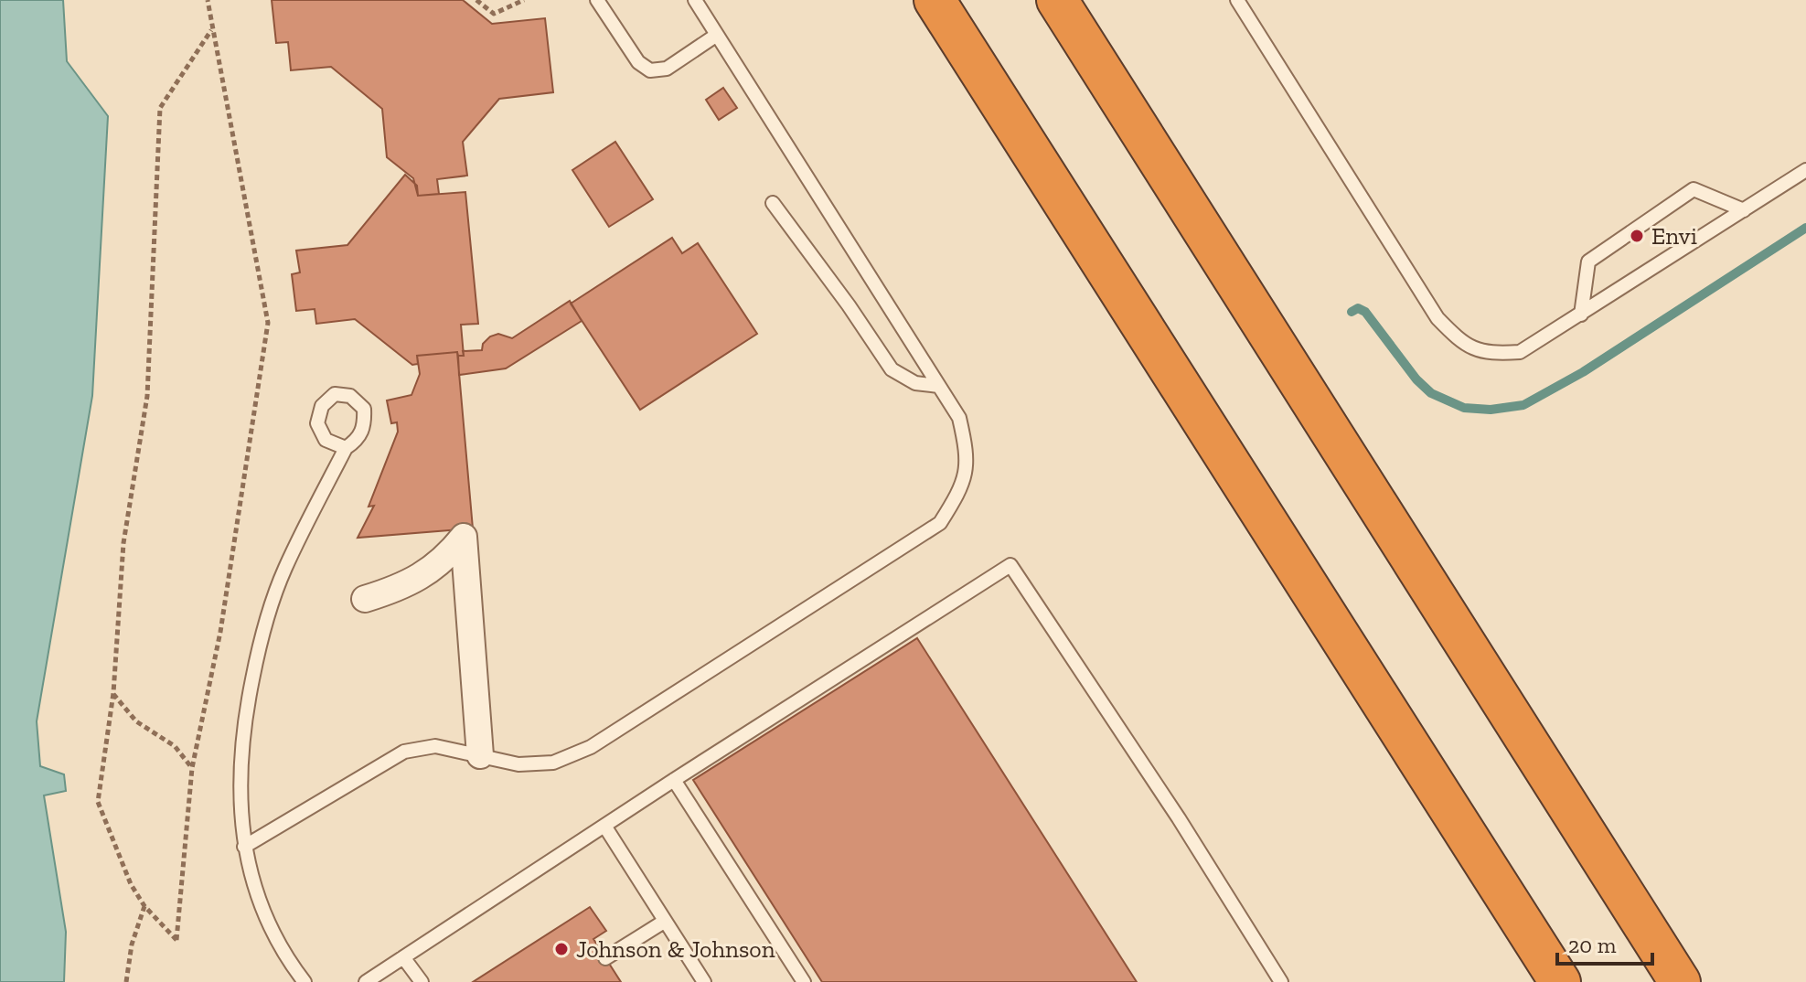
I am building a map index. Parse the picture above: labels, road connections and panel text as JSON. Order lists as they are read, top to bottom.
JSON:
{
  "places": ["Envi", "Johnson & Johnson"],
  "scale_bar": "20 m"
}
